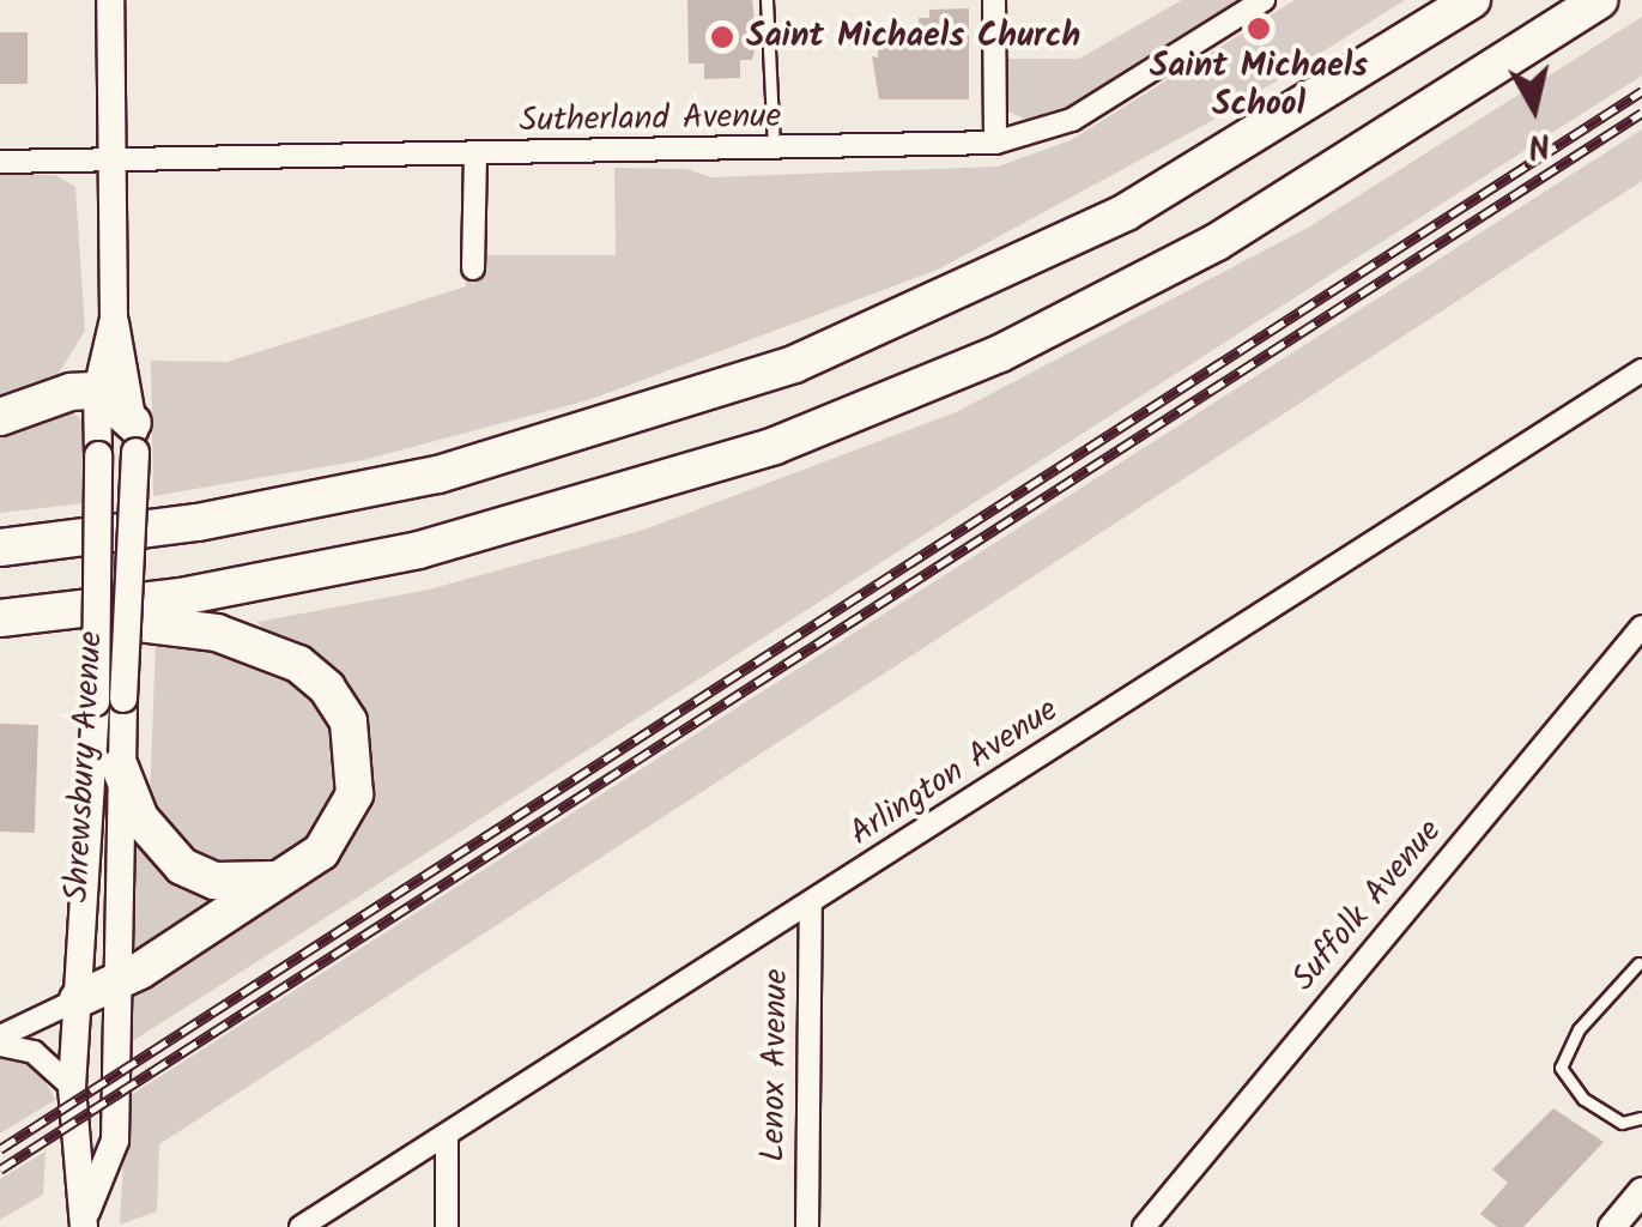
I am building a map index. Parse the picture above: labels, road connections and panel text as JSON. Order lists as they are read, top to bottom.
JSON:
{
  "streets": {
    "main road": ["Shrewsbury Avenue"],
    "street": [
      "Sutherland Avenue",
      "Arlington Avenue",
      "Suffolk Avenue",
      "Lenox Avenue"
    ]
  },
  "crossings": [
    ["Sutherland Avenue", "Shrewsbury Avenue"],
    ["Arlington Avenue", "Lenox Avenue"]
  ],
  "places": ["Saint Michaels School", "Saint Michaels Church"],
  "north": "bottom"
}
